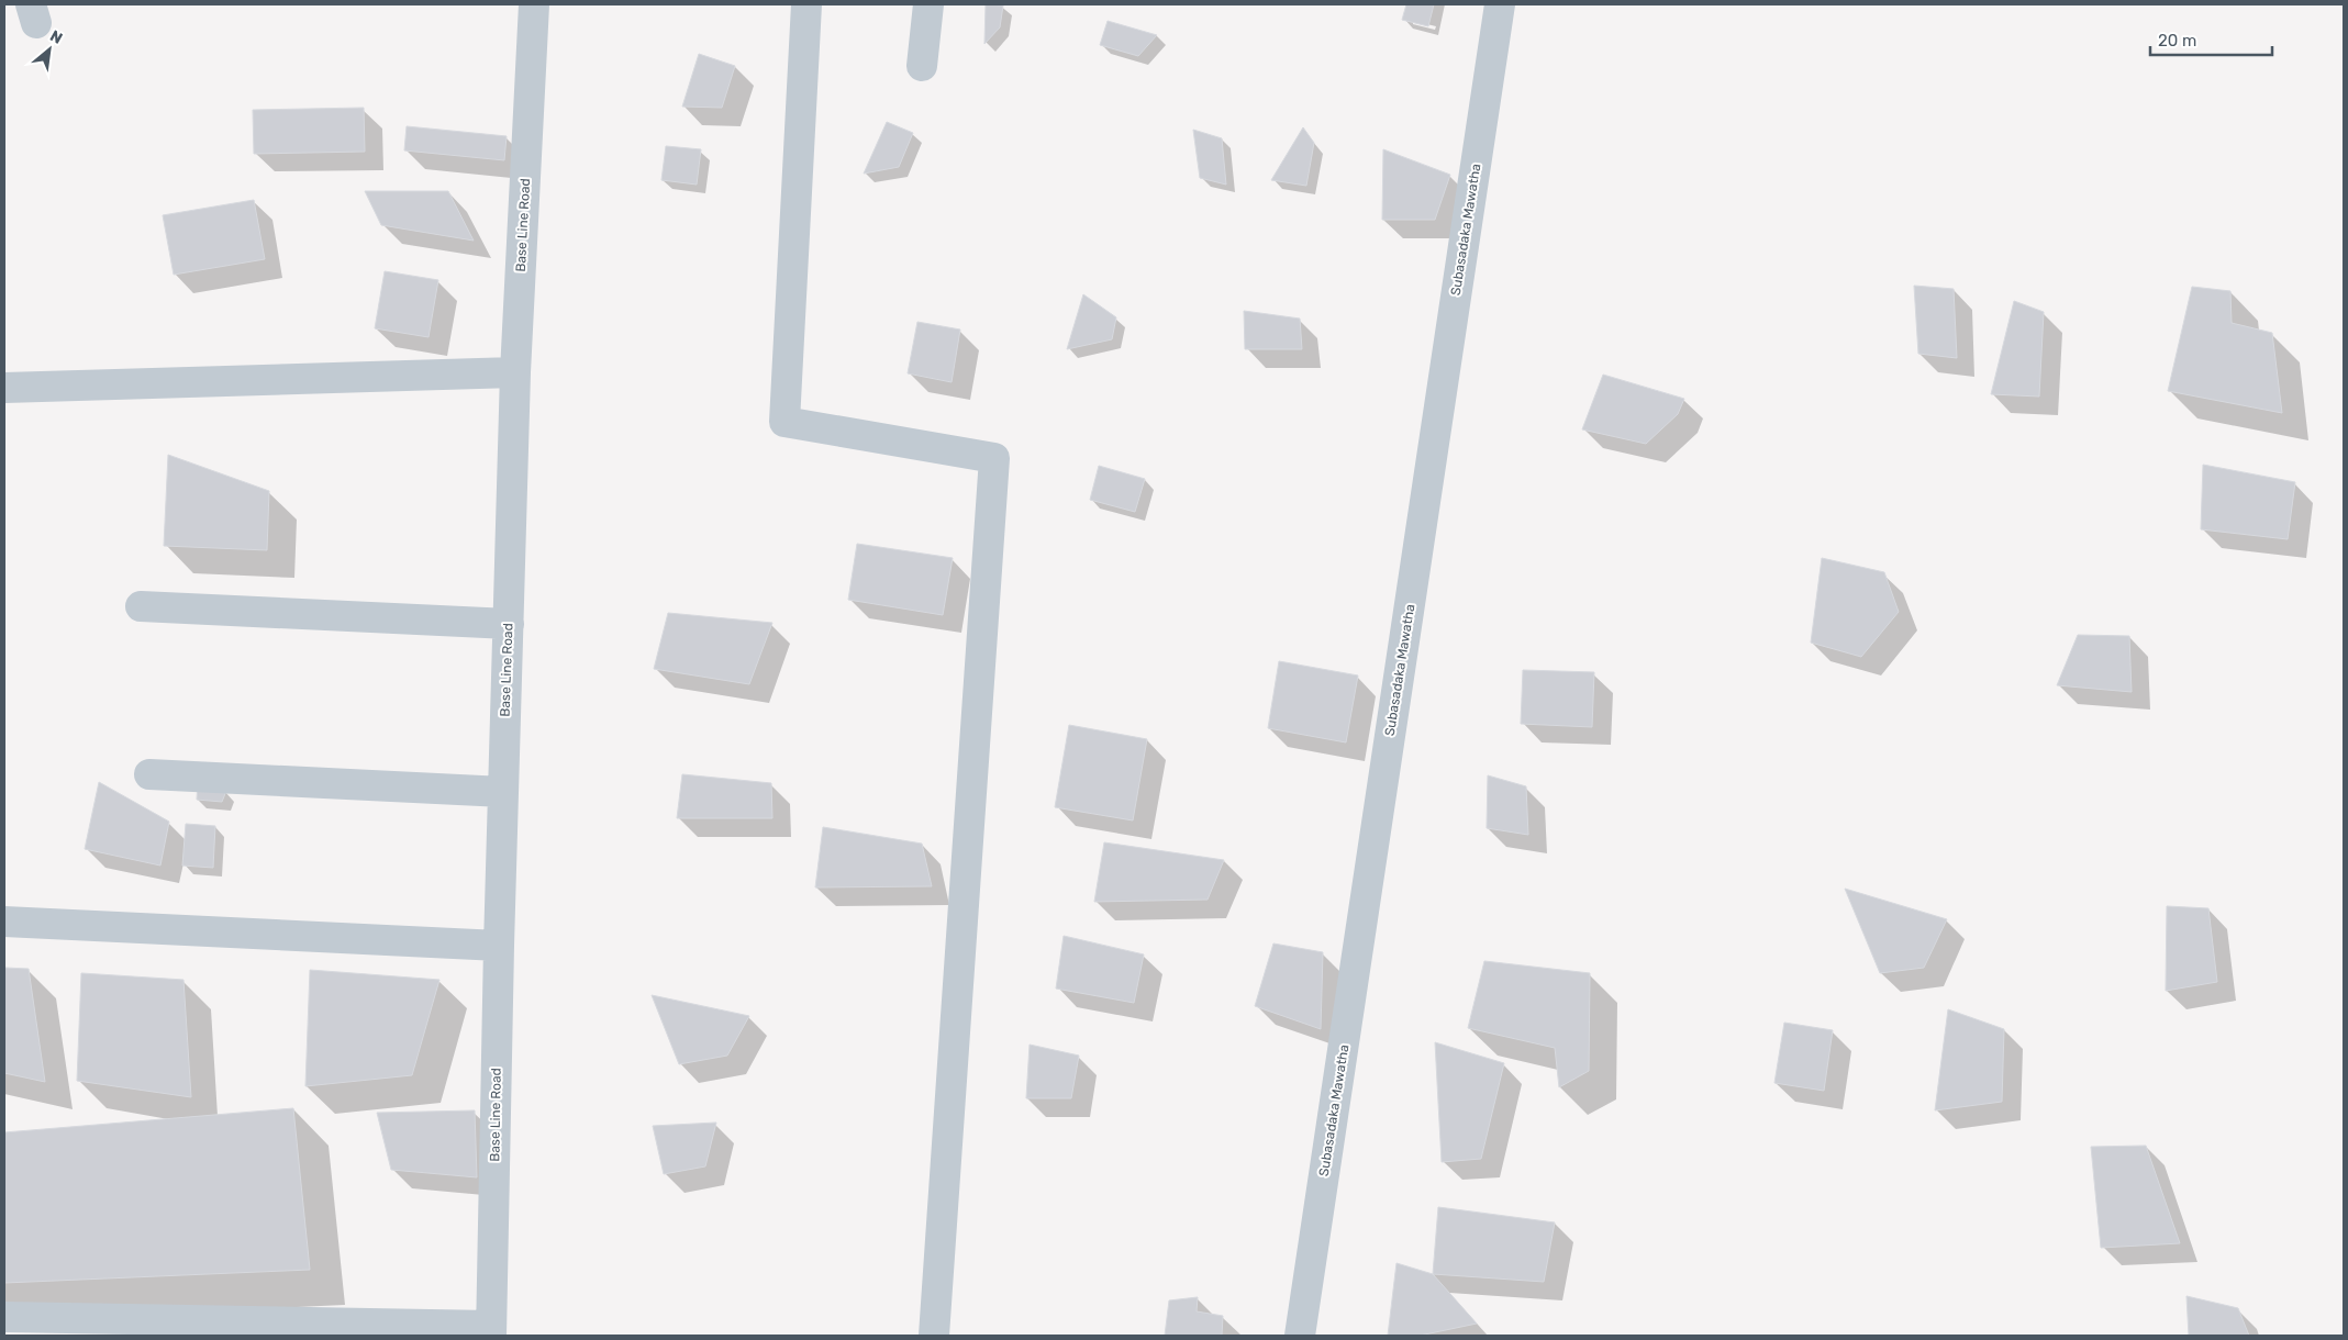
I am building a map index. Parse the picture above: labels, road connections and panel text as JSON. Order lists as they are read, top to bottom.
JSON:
{
  "streets": {
    "street": ["Base Line Road", "Subasadaka Mawatha"]
  },
  "scale_bar": "20 m",
  "north": "top right"
}
